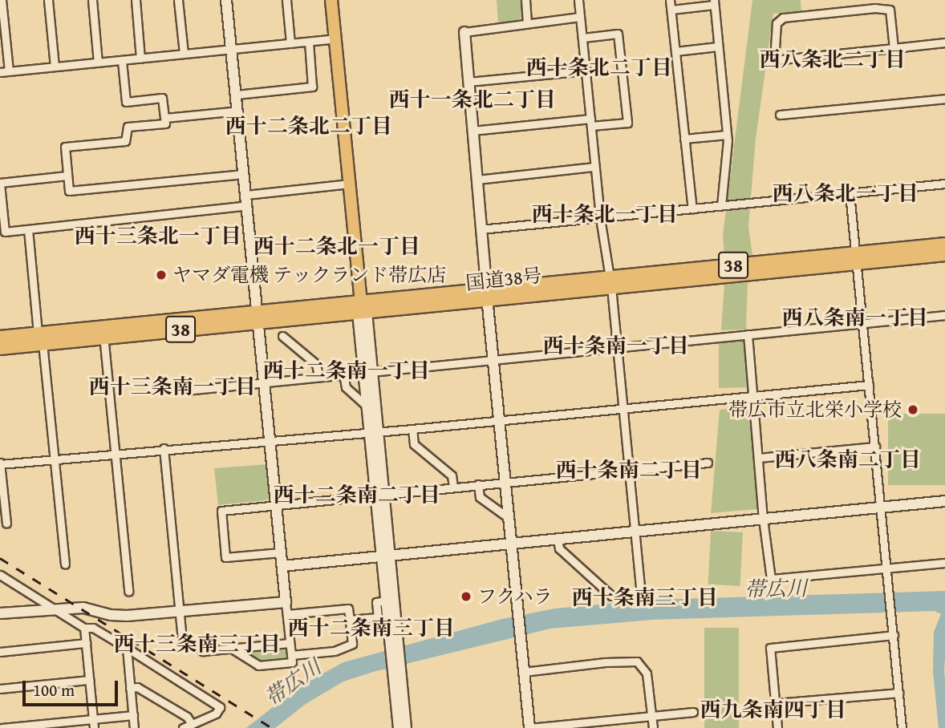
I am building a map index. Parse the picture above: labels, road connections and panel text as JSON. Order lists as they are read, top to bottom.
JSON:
{
  "streets": {
    "highway": ["38", "国道38号"]
  },
  "districts": [
    "西八条北二丁目",
    "西十条北二丁目",
    "西十一条北二丁目",
    "西十二条北二丁目",
    "西八条北一丁目",
    "西十条北一丁目",
    "西十三条北一丁目",
    "西十二条北一丁目",
    "西八条南一丁目",
    "西十条南一丁目",
    "西十二条南一丁目",
    "西十三条南一丁目",
    "西八条南二丁目",
    "西十条南二丁目",
    "西十二条南二丁目",
    "西十条南三丁目",
    "西十二条南三丁目",
    "西十三条南三丁目",
    "西九条南四丁目"
  ],
  "water": ["帯広川"],
  "places": ["ヤマダ電機 テックランド帯広店", "帯広市立北栄小学校", "フクハラ"],
  "scale_bar": "100 m"
}
